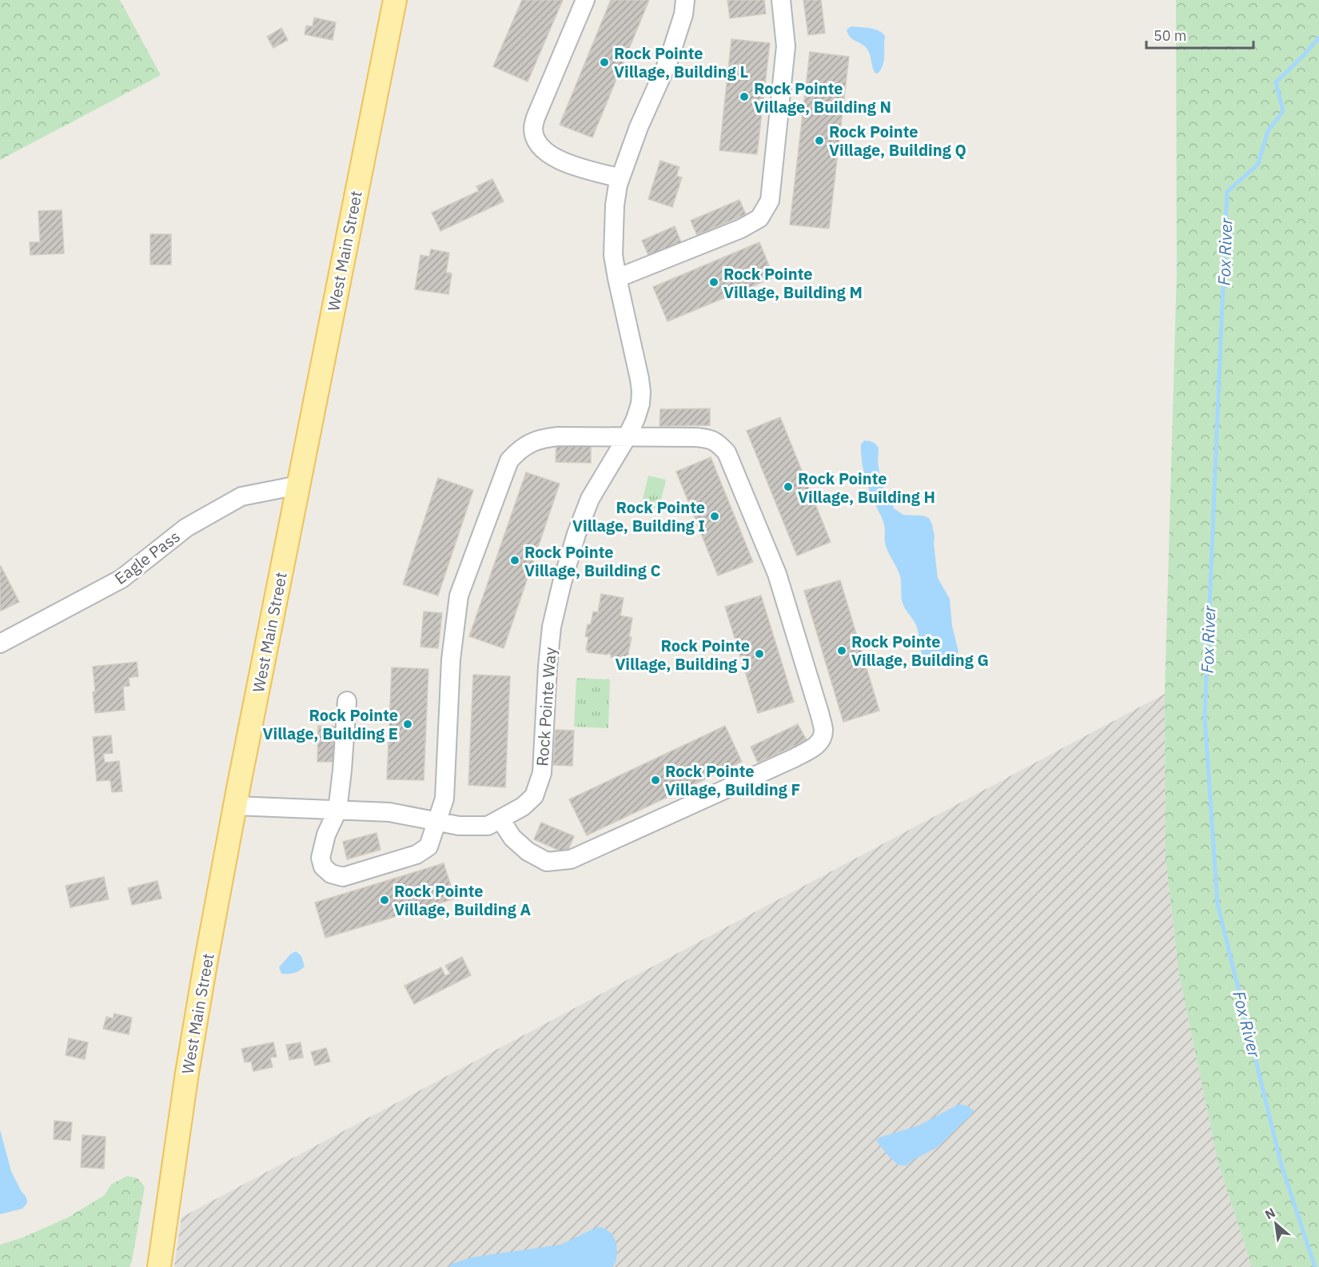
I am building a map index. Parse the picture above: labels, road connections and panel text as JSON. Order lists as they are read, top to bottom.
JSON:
{
  "streets": {
    "main road": ["West Main Street"],
    "street": ["Eagle Pass", "Rock Pointe Way"]
  },
  "crossings": [
    ["West Main Street", "Eagle Pass"],
    ["West Main Street", "Rock Pointe Way"]
  ],
  "water": ["Fox River"],
  "places": [
    "Rock Pointe Village, Building L",
    "Rock Pointe Village, Building N",
    "Rock Pointe Village, Building Q",
    "Rock Pointe Village, Building M",
    "Rock Pointe Village, Building H",
    "Rock Pointe Village, Building I",
    "Rock Pointe Village, Building C",
    "Rock Pointe Village, Building G",
    "Rock Pointe Village, Building J",
    "Rock Pointe Village, Building E",
    "Rock Pointe Village, Building F",
    "Rock Pointe Village, Building A"
  ],
  "scale_bar": "50 m",
  "north": "top left"
}
